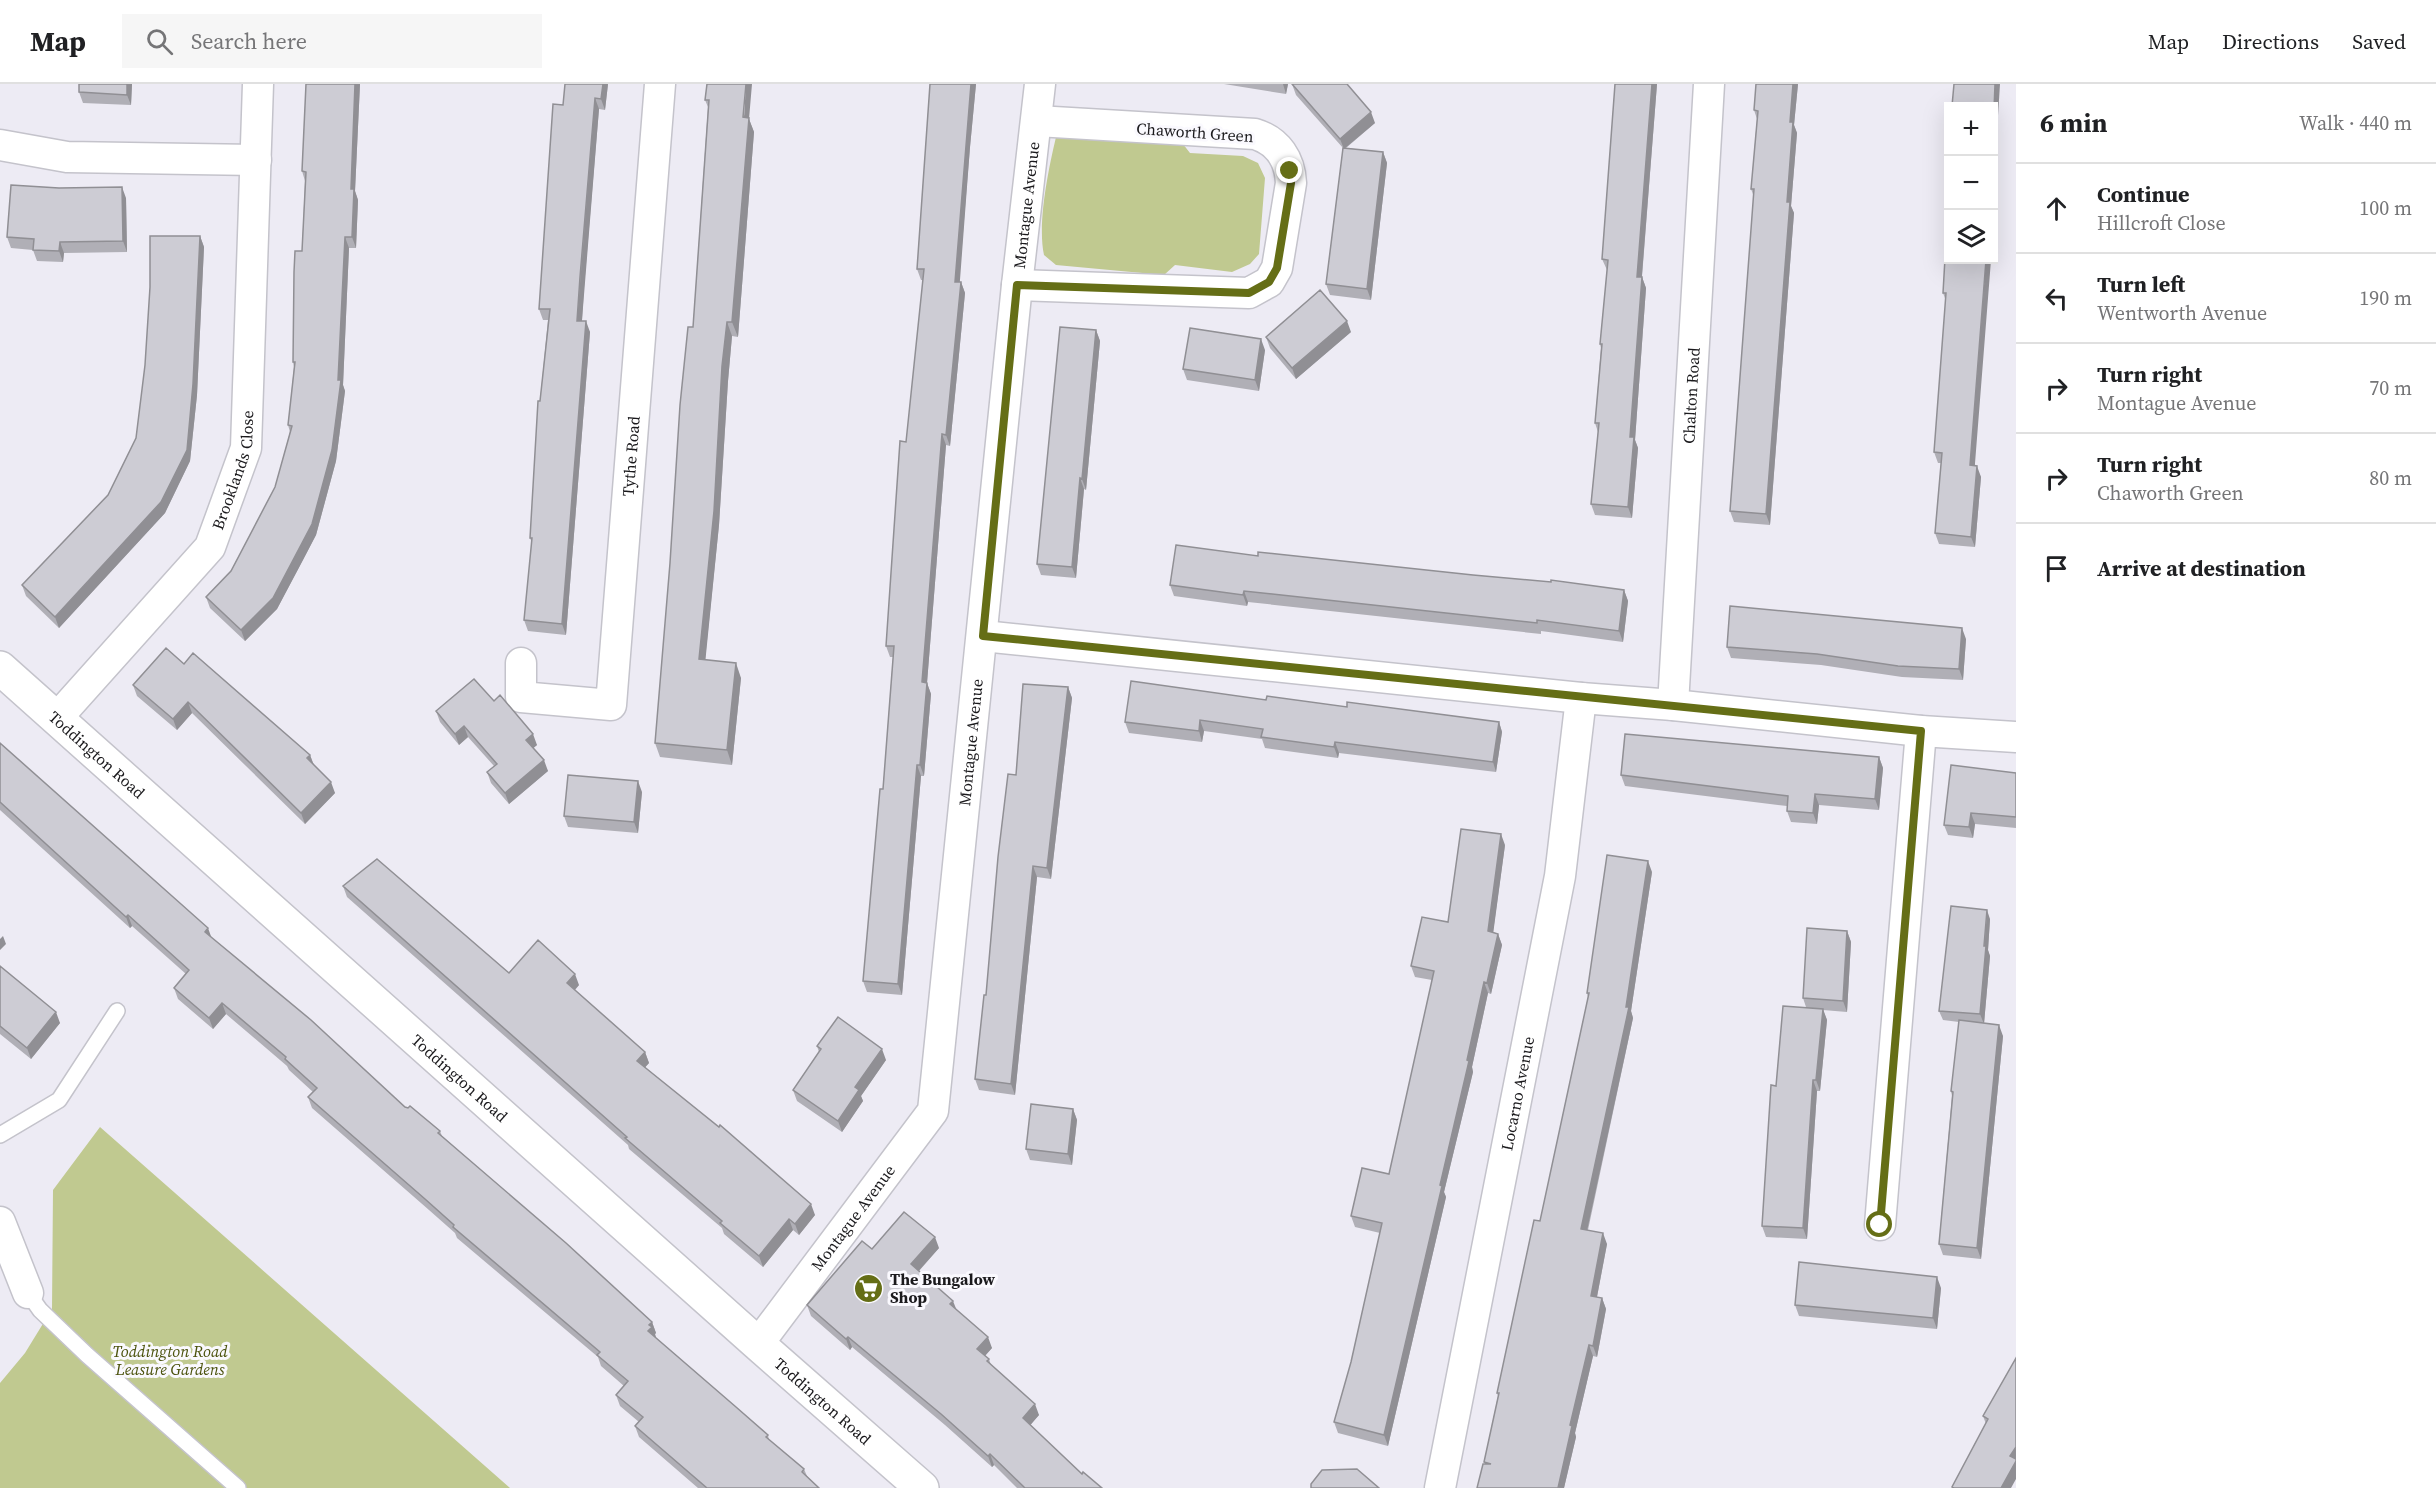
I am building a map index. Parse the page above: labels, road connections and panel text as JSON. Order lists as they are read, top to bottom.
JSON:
{
  "streets": {
    "main road": ["Toddington Road"],
    "street": [
      "Chaworth Green",
      "Montague Avenue",
      "Chalton Road",
      "Tythe Road",
      "Brooklands Close",
      "Locarno Avenue"
    ]
  },
  "crossings": [
    ["Chaworth Green", "Montague Avenue"],
    ["Montague Avenue", "Toddington Road"],
    ["Brooklands Close", "Toddington Road"]
  ],
  "parks": ["Toddington Road Leasure Gardens"],
  "places": {
    "supermarket": ["The Bungalow Shop"]
  },
  "page": {
    "header": "Map",
    "search": "Search here",
    "nav": ["Map", "Directions", "Saved"],
    "heading": ["6 min", "Walk · 440 m"],
    "map_buttons": ["+", "−"],
    "list": [
      ["Continue", "Hillcroft Close", "100 m"],
      ["Turn left", "Wentworth Avenue", "190 m"],
      ["Turn right", "Montague Avenue", "70 m"],
      ["Turn right", "Chaworth Green", "80 m"],
      "Arrive at destination"
    ]
  }
}
